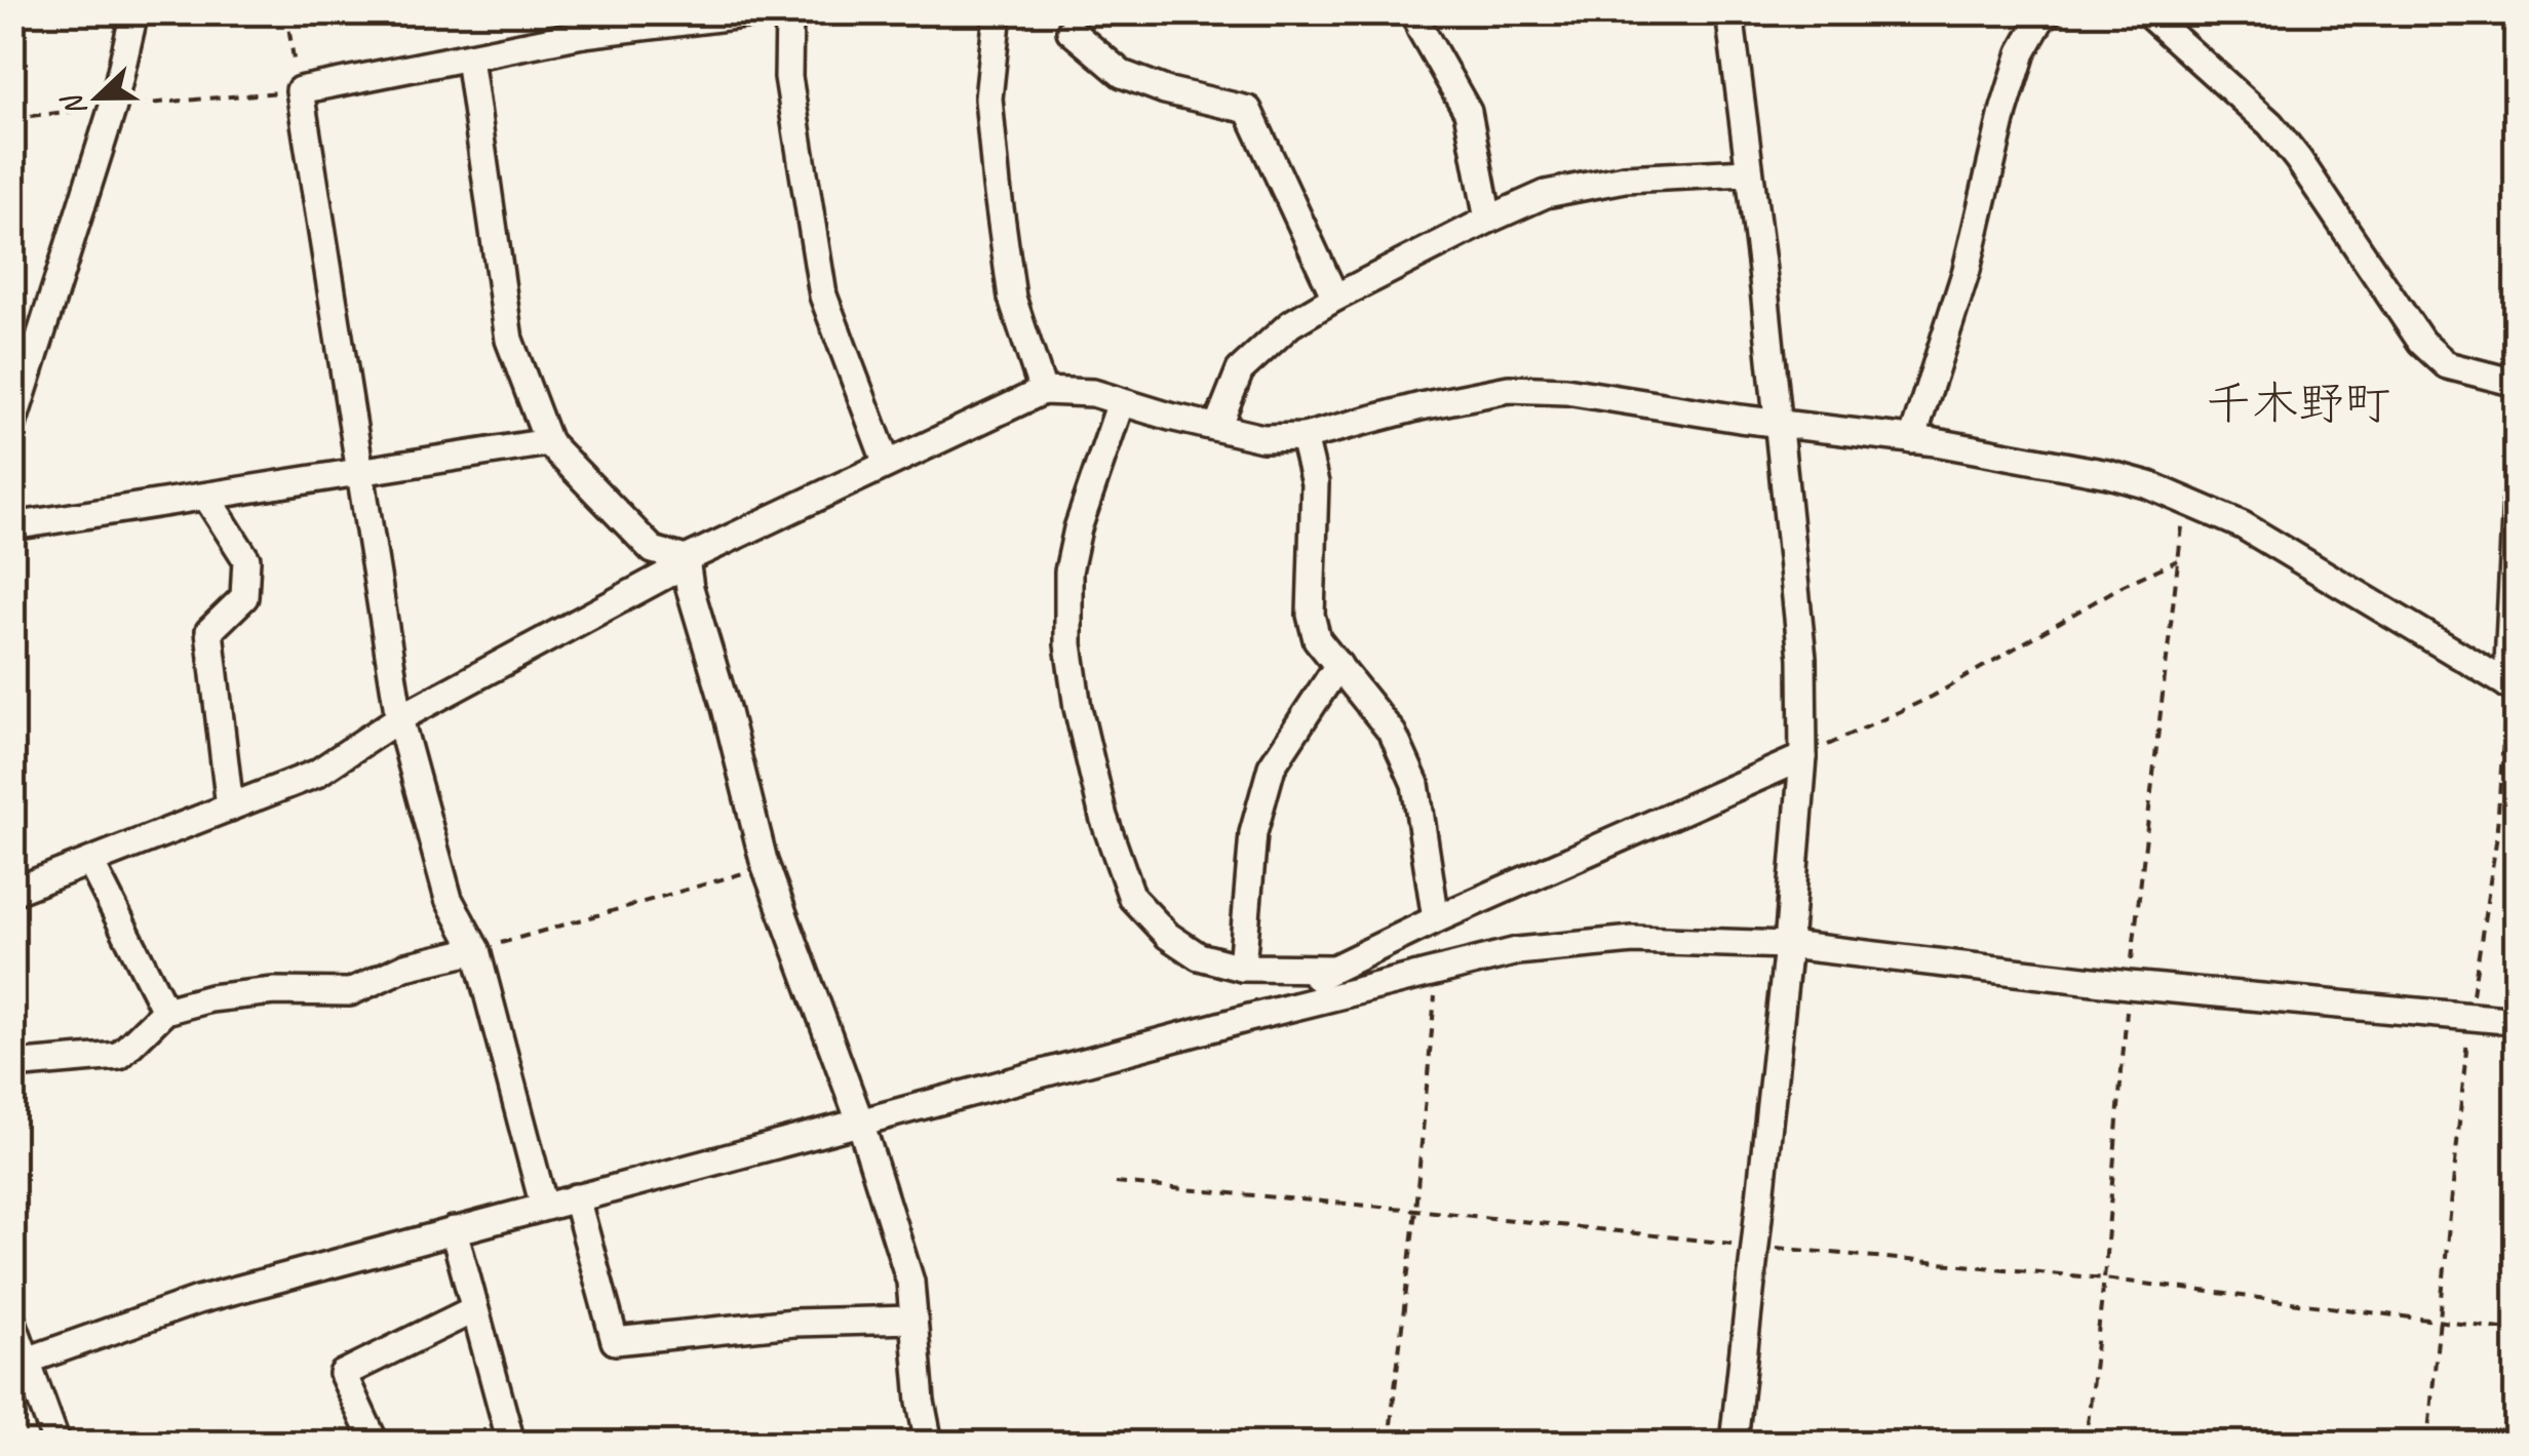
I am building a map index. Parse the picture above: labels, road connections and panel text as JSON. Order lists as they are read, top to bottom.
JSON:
{
  "districts": ["千木野町"],
  "north": "left"
}
